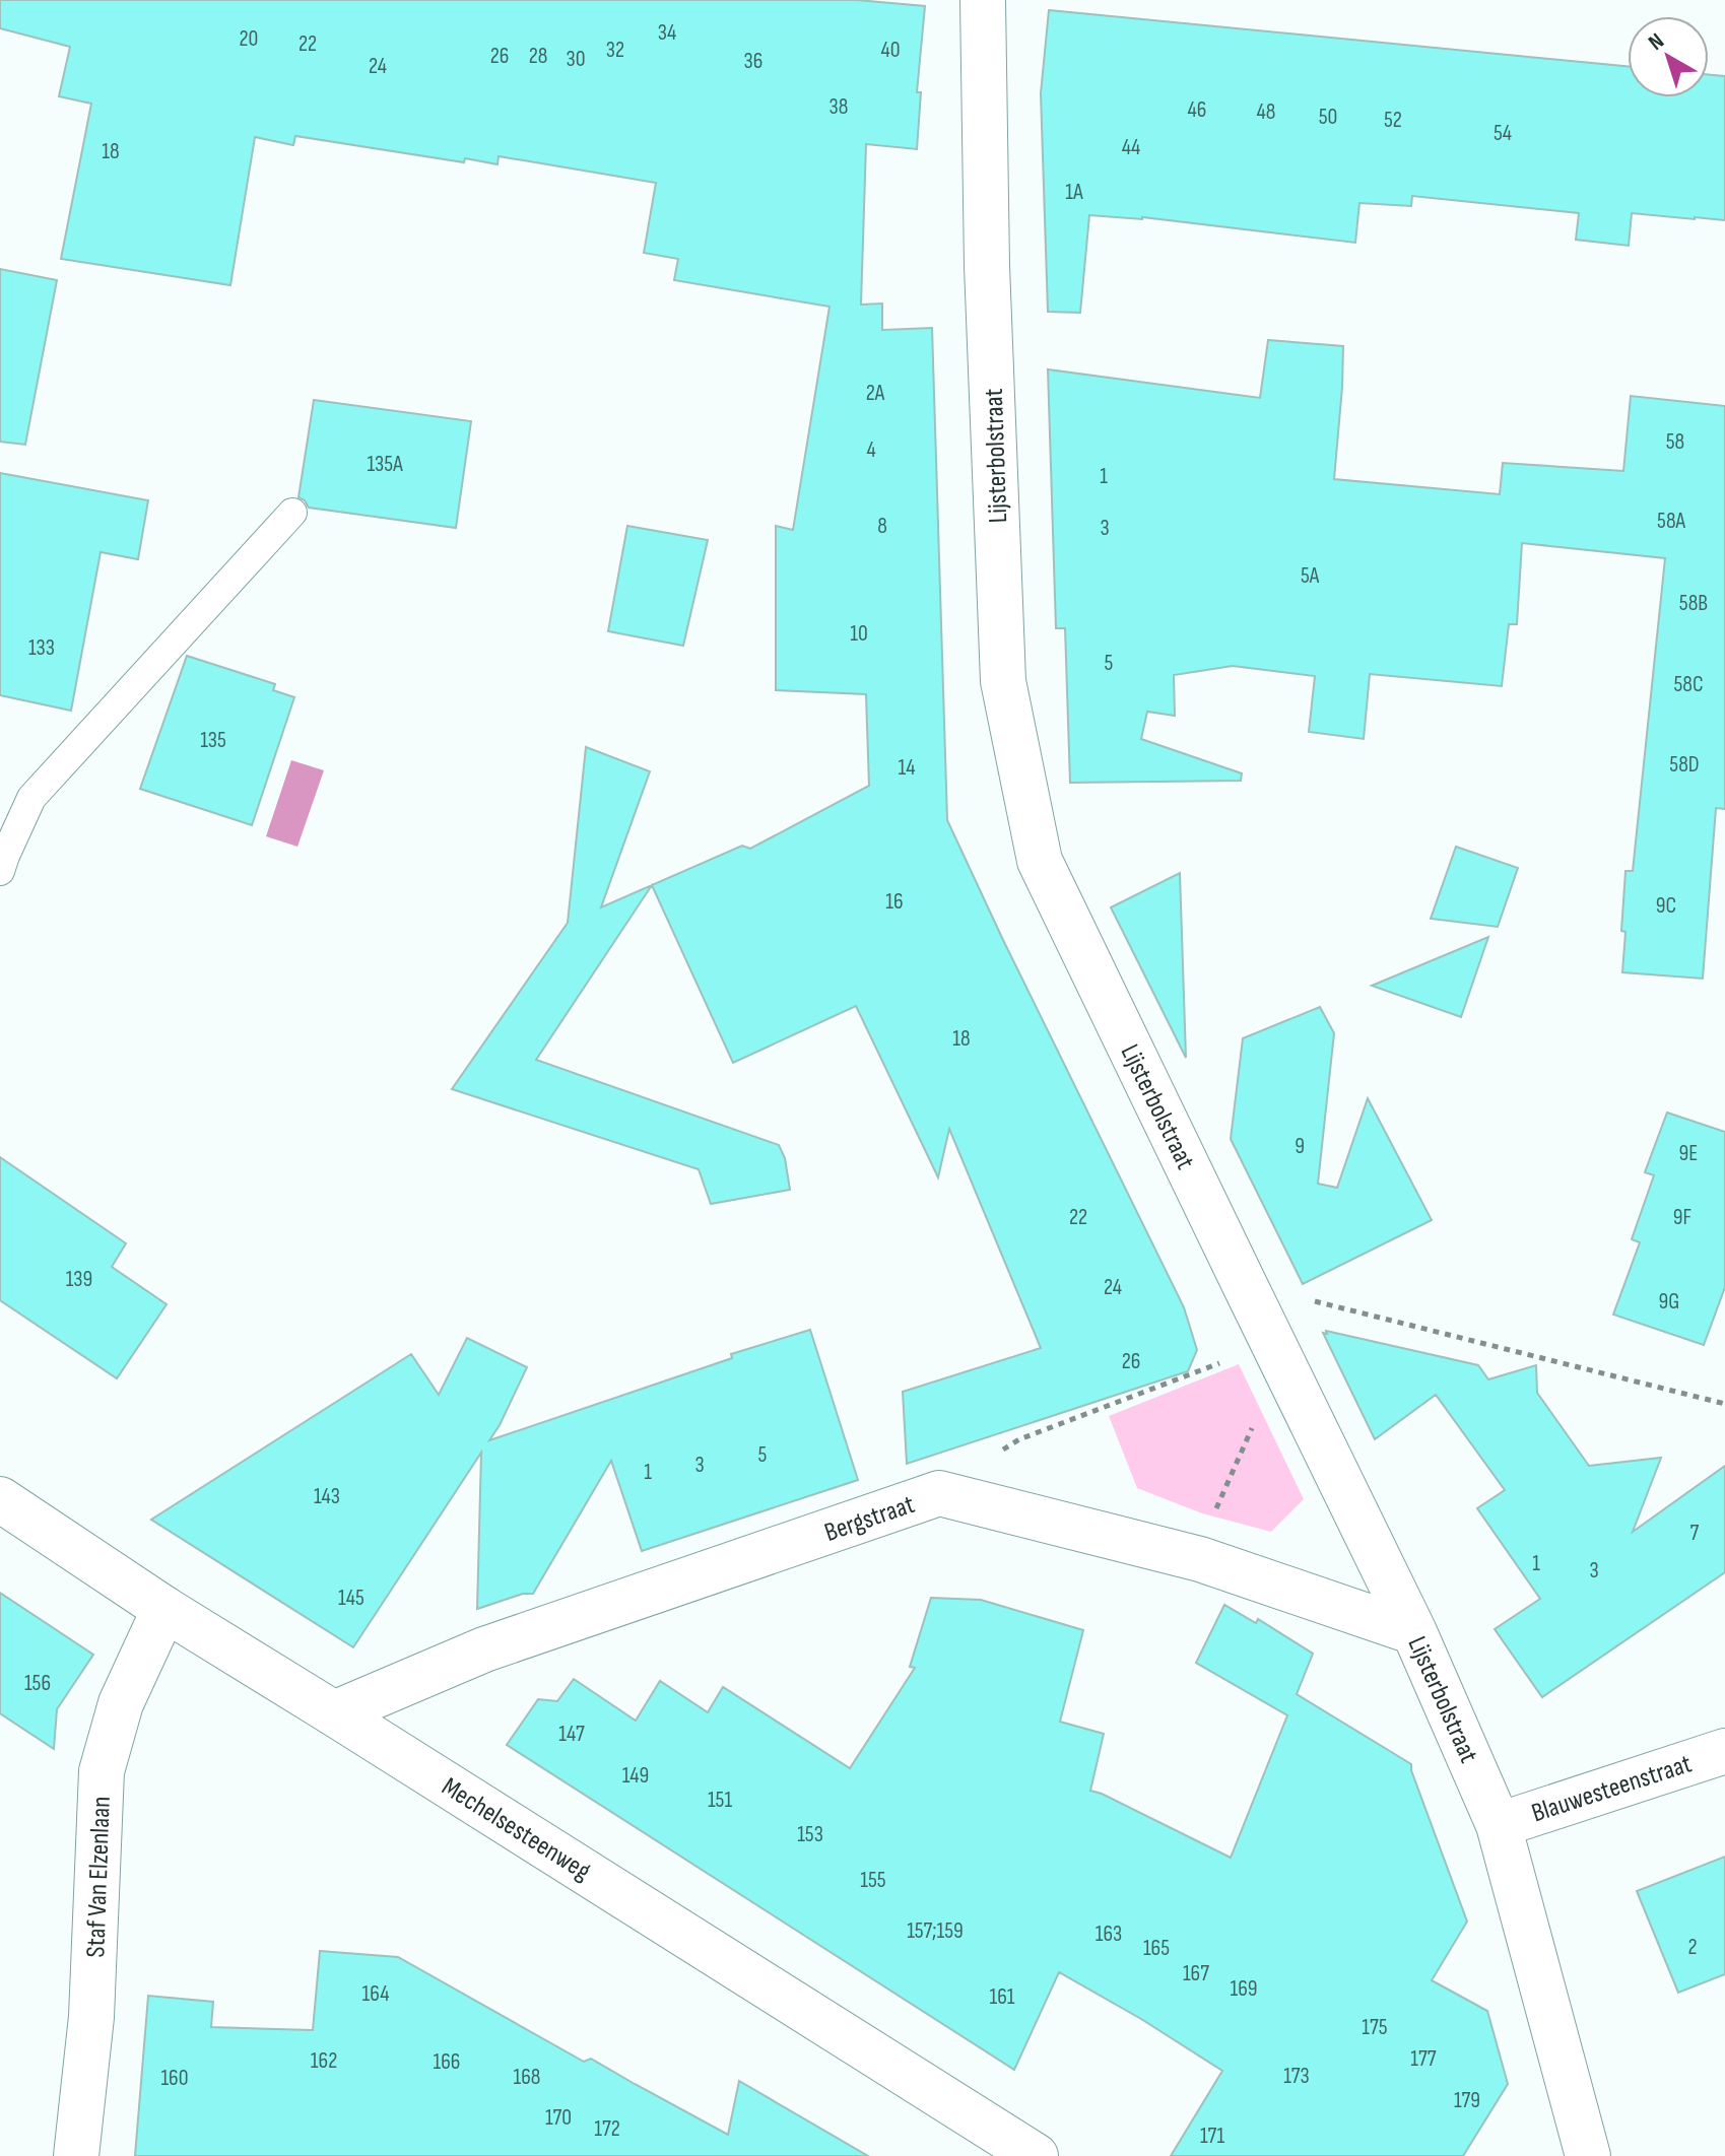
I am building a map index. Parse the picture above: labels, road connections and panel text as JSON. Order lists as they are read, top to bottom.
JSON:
{
  "streets": {
    "street": [
      "Lijsterbolstraat",
      "Bergstraat",
      "Blauwesteenstraat",
      "Mechelsesteenweg",
      "Staf Van Elzenlaan"
    ]
  },
  "crossings": [
    ["Lijsterbolstraat", "Bergstraat"],
    ["Lijsterbolstraat", "Blauwesteenstraat"],
    ["Bergstraat", "Mechelsesteenweg"],
    ["Mechelsesteenweg", "Staf Van Elzenlaan"]
  ],
  "house_numbers": [
    "34",
    "20",
    "22",
    "32",
    "40",
    "26",
    "28",
    "30",
    "36",
    "24",
    "38",
    "46",
    "48",
    "50",
    "52",
    "54",
    "44",
    "18",
    "1A",
    "2A",
    "58",
    "4",
    "135A",
    "1",
    "58A",
    "8",
    "3",
    "5A",
    "58B",
    "10",
    "133",
    "5",
    "58C",
    "135",
    "58D",
    "14",
    "16",
    "9C",
    "18",
    "9",
    "9E",
    "22",
    "9F",
    "139",
    "24",
    "9G",
    "26",
    "5",
    "3",
    "1",
    "143",
    "7",
    "1",
    "3",
    "145",
    "156",
    "147",
    "149",
    "151",
    "153",
    "155",
    "157;159",
    "163",
    "2",
    "165",
    "167",
    "169",
    "164",
    "161",
    "175",
    "177",
    "162",
    "166",
    "173",
    "168",
    "160",
    "179",
    "170",
    "172",
    "171"
  ],
  "north": "top left"
}
